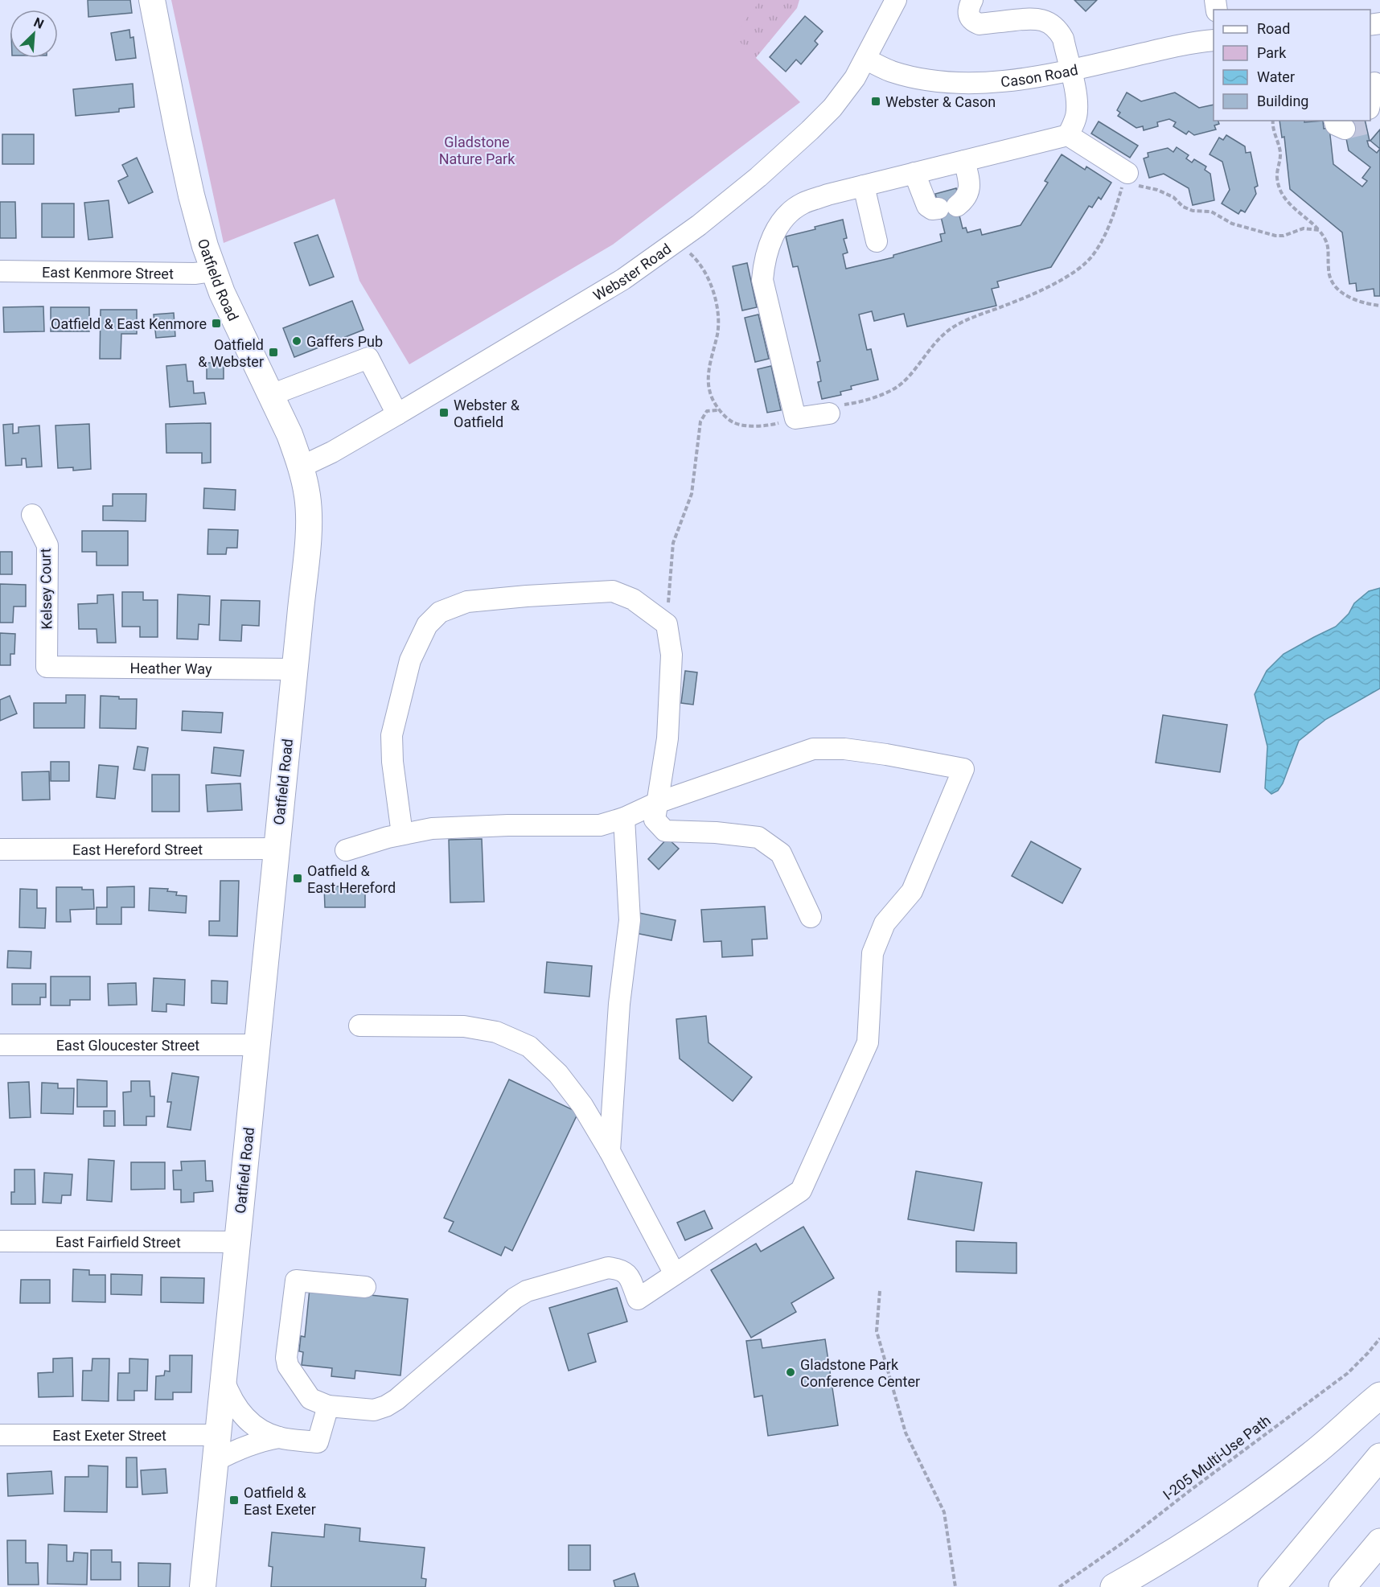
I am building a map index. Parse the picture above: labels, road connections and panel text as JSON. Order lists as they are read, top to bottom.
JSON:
{
  "streets": {
    "main road": ["Oatfield Road"],
    "street": [
      "Cason Road",
      "Webster Road",
      "East Kenmore Street",
      "Kelsey Court",
      "Heather Way",
      "East Hereford Street",
      "East Gloucester Street",
      "East Fairfield Street",
      "East Exeter Street"
    ],
    "path": ["I-205 Multi-Use Path"]
  },
  "crossings": [
    ["Cason Road", "Webster Road"],
    ["Webster Road", "Oatfield Road"],
    ["East Kenmore Street", "Oatfield Road"],
    ["Oatfield Road", "Heather Way"],
    ["Oatfield Road", "East Hereford Street"],
    ["Oatfield Road", "East Gloucester Street"],
    ["Oatfield Road", "East Fairfield Street"],
    ["Oatfield Road", "East Exeter Street"],
    ["Kelsey Court", "Heather Way"]
  ],
  "parks": ["Gladstone Nature Park"],
  "places": {
    "transit": [
      "Webster & Cason",
      "Oatfield & East Kenmore",
      "Oatfield & Webster",
      "Webster & Oatfield",
      "Oatfield & East Hereford",
      "Oatfield & East Exeter"
    ],
    "other": ["Gaffers Pub", "Gladstone Park Conference Center"]
  },
  "legend": [
    "Road",
    "Park",
    "Water",
    "Building"
  ],
  "north": "top right"
}
